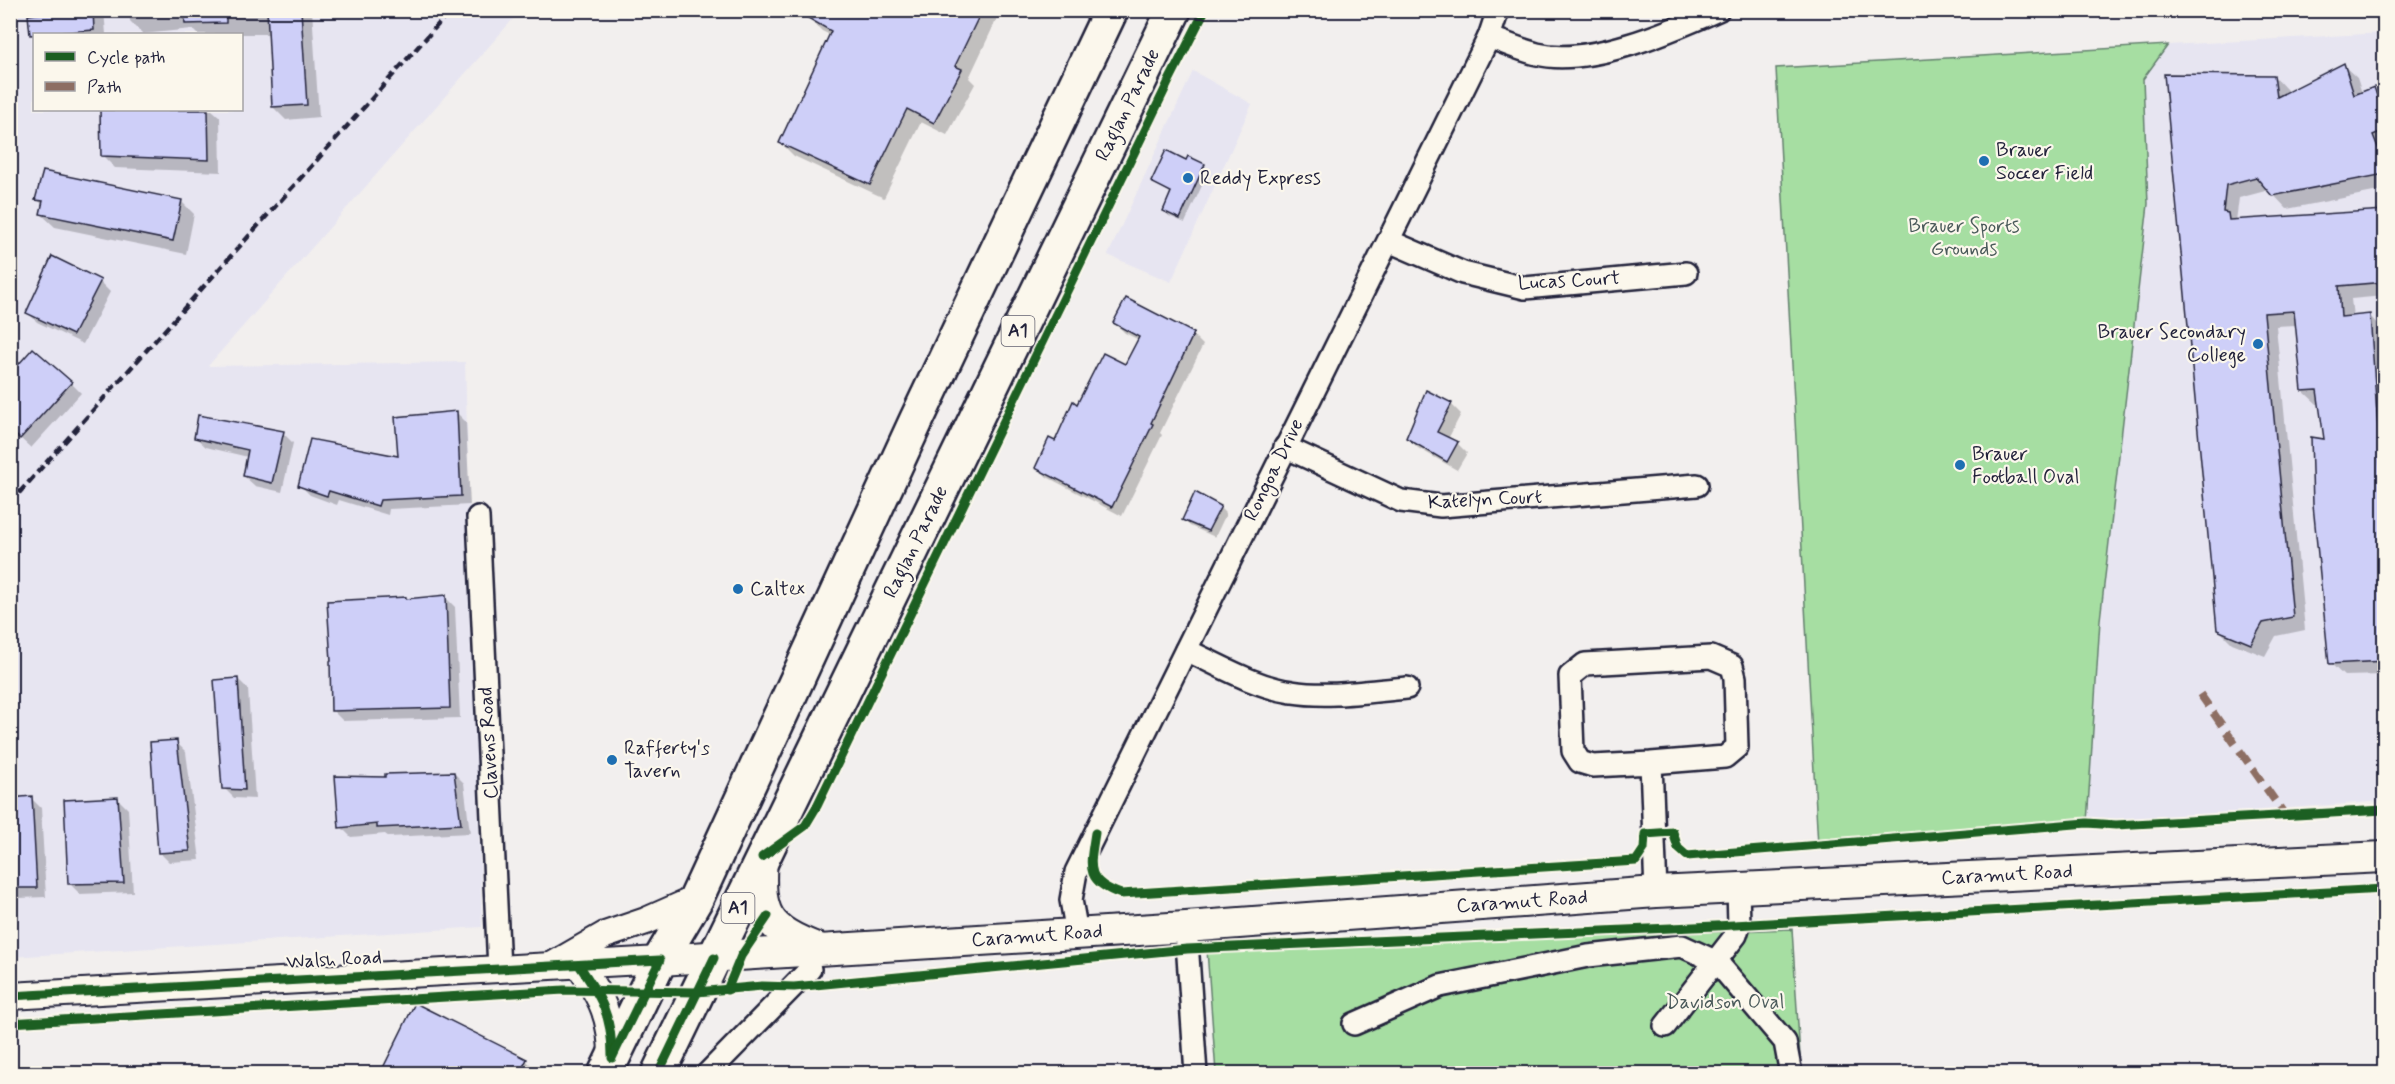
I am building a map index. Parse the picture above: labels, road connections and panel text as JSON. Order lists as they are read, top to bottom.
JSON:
{
  "streets": {
    "highway": ["Raglan Parade", "A1"],
    "main road": ["Caramut Road"],
    "street": [
      "Lucas Court",
      "Rongoa Drive",
      "Katelyn Court",
      "Clavens Road",
      "Walsh Road"
    ]
  },
  "crossings": [
    ["Raglan Parade", "Caramut Road"],
    ["Lucas Court", "Rongoa Drive"],
    ["A1", "Caramut Road"],
    ["A1", "Walsh Road"],
    ["Rongoa Drive", "Katelyn Court"],
    ["Rongoa Drive", "Caramut Road"],
    ["Clavens Road", "Walsh Road"],
    ["Caramut Road", "Walsh Road"]
  ],
  "parks": ["Brauer Sports Grounds", "Davidson Oval"],
  "places": [
    "Brauer Soccer Field",
    "Reddy Express",
    "Brauer Secondary College",
    "Brauer Football Oval",
    "Caltex",
    "Rafferty's Tavern"
  ],
  "legend": ["Cycle path", "Path"]
}
